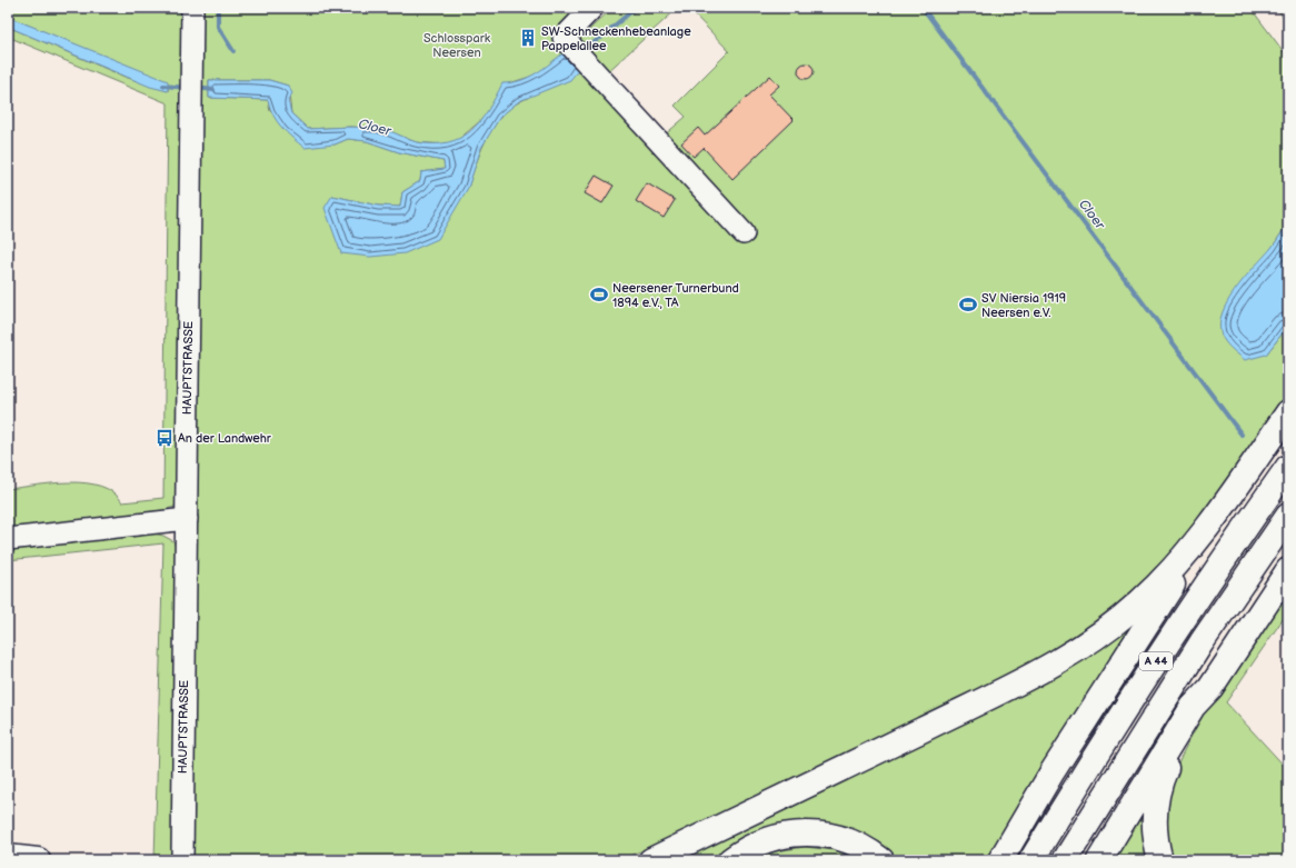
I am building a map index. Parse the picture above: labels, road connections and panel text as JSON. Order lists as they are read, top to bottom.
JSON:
{
  "streets": {
    "highway": ["A 44"],
    "street": ["HAUPTSTRASSE"]
  },
  "water": ["Cloer"],
  "parks": ["Schlosspark Neersen"],
  "places": {
    "building": ["SW-Schneckenhebeanlage Pappelallee"],
    "sports": ["Neersener Turnerbund 1894 e.V., TA", "SV Niersia 1919 Neersen e.V."],
    "bus stop": ["An der Landwehr"]
  }
}
